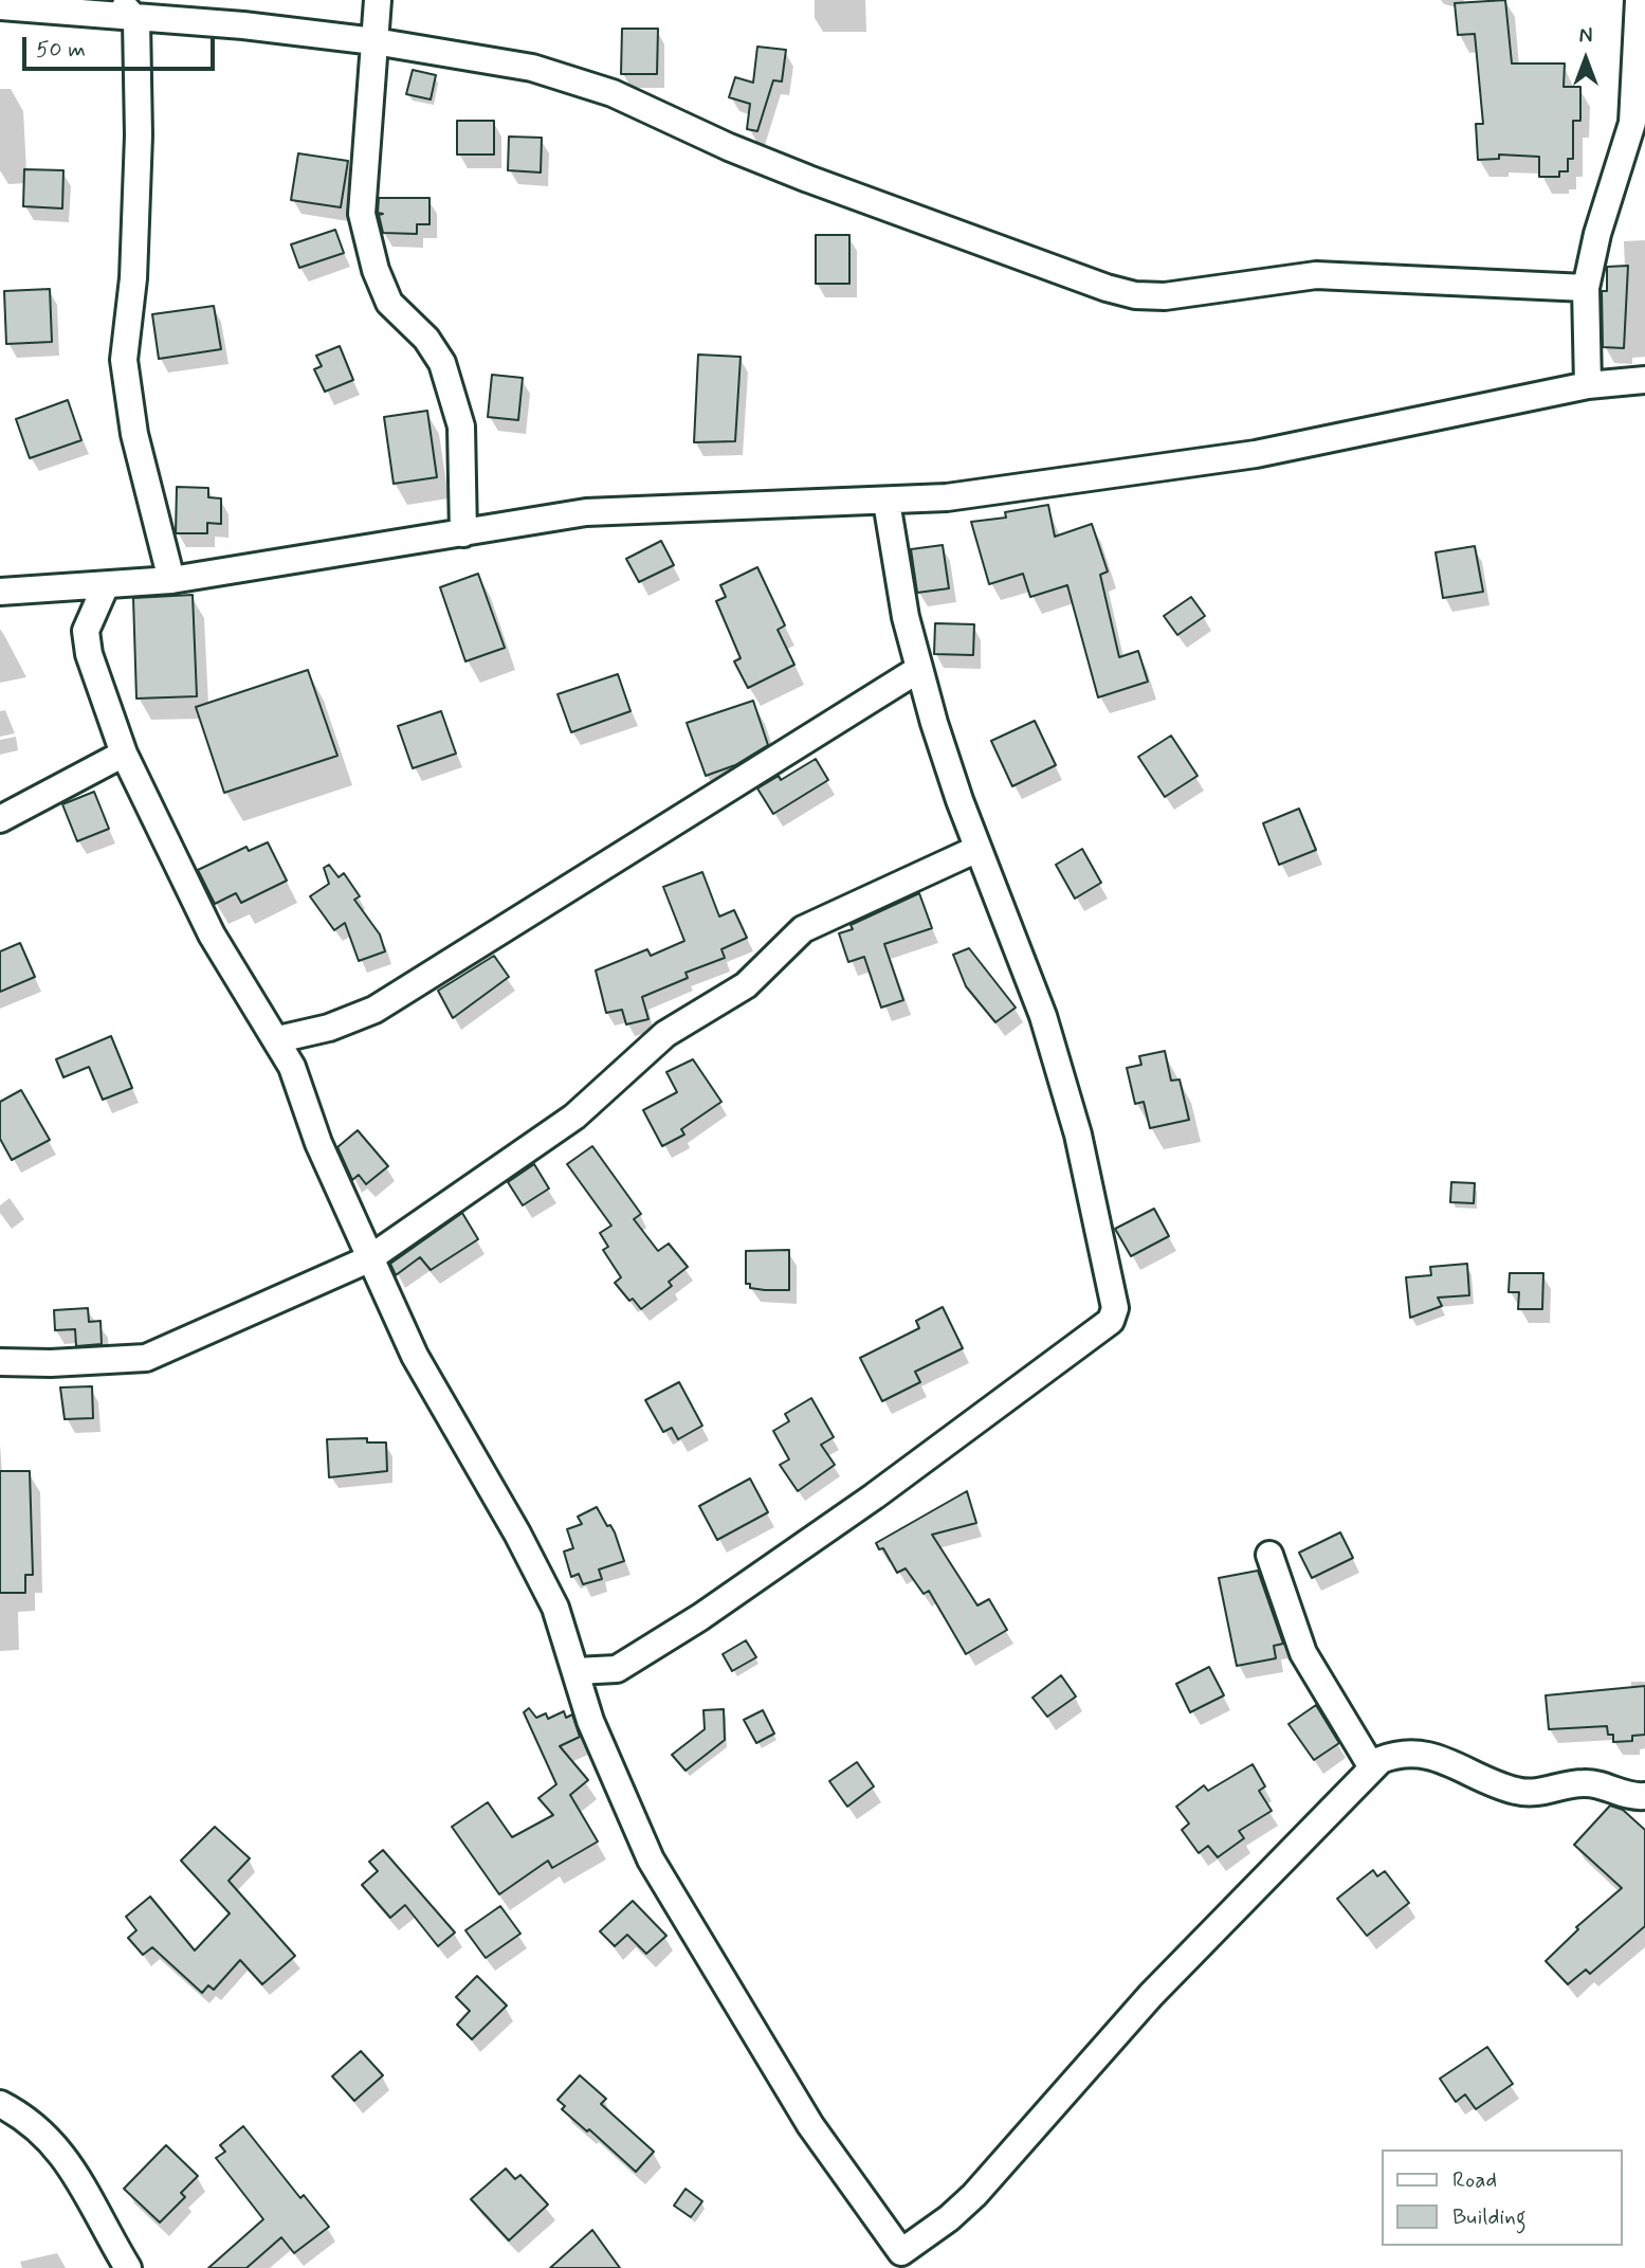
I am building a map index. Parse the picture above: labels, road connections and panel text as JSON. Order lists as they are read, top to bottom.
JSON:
{
  "legend": ["Road", "Building"],
  "scale_bar": "50 m",
  "north": "top"
}
